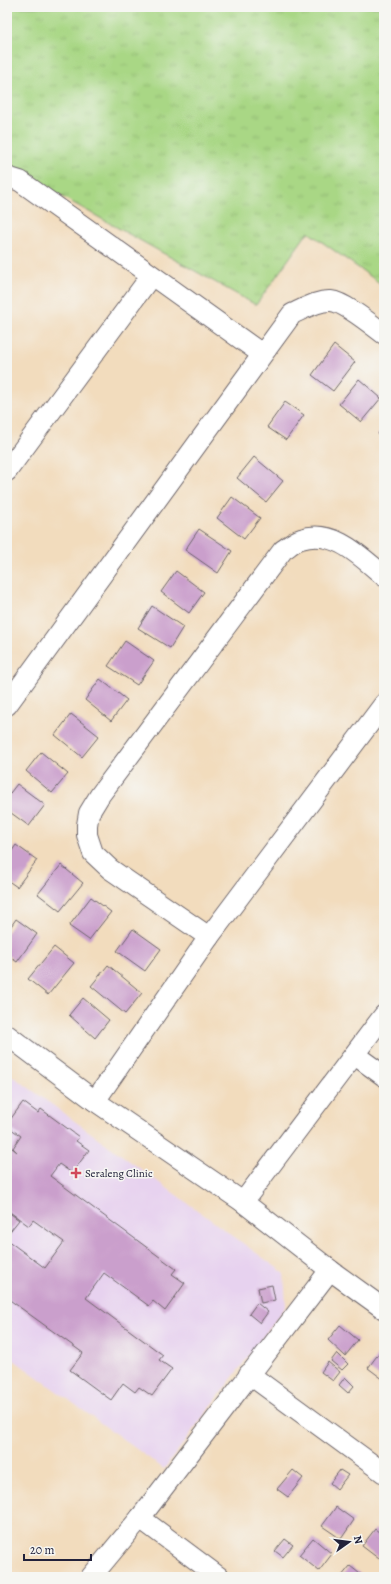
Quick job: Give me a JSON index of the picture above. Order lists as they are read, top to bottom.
{
  "places": {
    "health": ["Seraleng Clinic"]
  },
  "scale_bar": "20 m",
  "north": "right"
}
